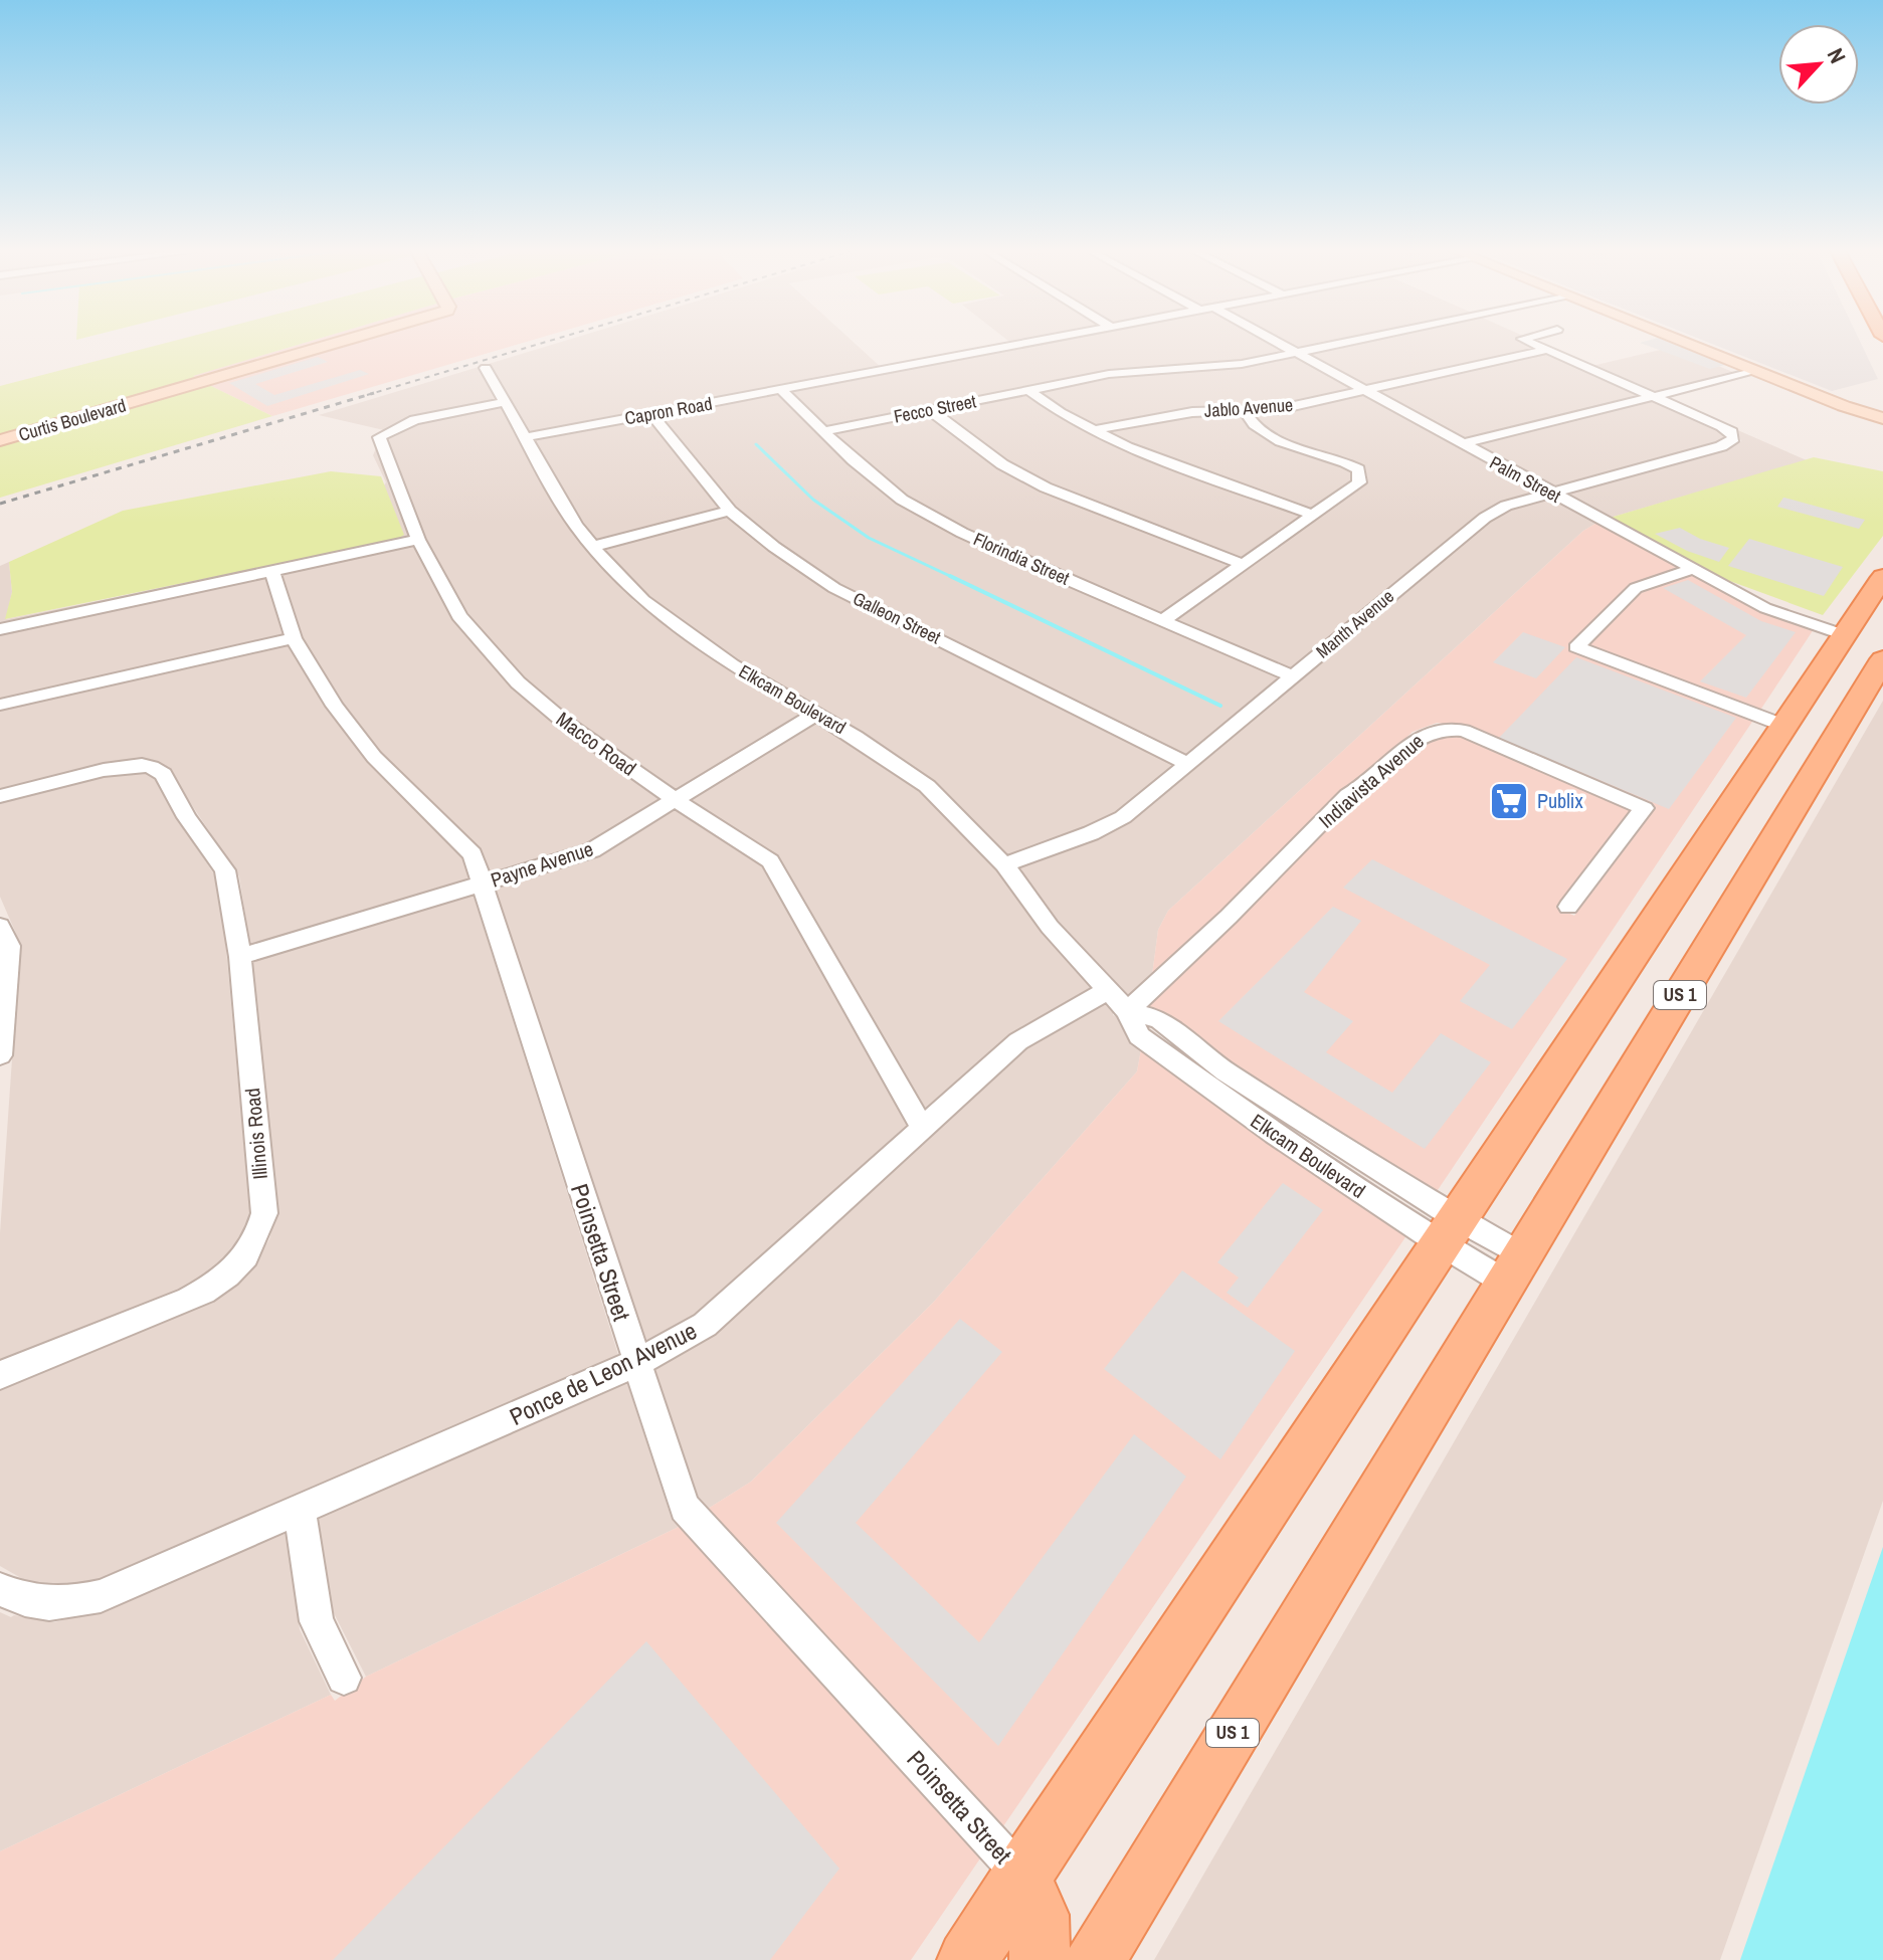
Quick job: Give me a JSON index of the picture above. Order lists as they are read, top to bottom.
{
  "streets": {
    "main road": ["US 1"],
    "street": [
      "Jablo Avenue",
      "Fecco Street",
      "Capron Road",
      "Curtis Boulevard",
      "Palm Street",
      "Florindia Street",
      "Galleon Street",
      "Manth Avenue",
      "Elkcam Boulevard",
      "Macco Road",
      "Indiavista Avenue",
      "Payne Avenue",
      "Illinois Road",
      "Poinsetta Street",
      "Ponce de Leon Avenue"
    ]
  },
  "crossings": [
    ["Jablo Avenue", "Palm Street"],
    ["Fecco Street", "Palm Street"],
    ["Fecco Street", "Florindia Street"],
    ["Capron Road", "Florindia Street"],
    ["Capron Road", "Galleon Street"],
    ["Capron Road", "Elkcam Boulevard"],
    ["Palm Street", "Manth Avenue"],
    ["Florindia Street", "Manth Avenue"],
    ["Galleon Street", "Manth Avenue"],
    ["Manth Avenue", "Elkcam Boulevard"],
    ["Elkcam Boulevard", "Macco Road"],
    ["Elkcam Boulevard", "Indiavista Avenue"],
    ["Elkcam Boulevard", "Payne Avenue"],
    ["Elkcam Boulevard", "US 1"],
    ["Elkcam Boulevard", "Ponce de Leon Avenue"],
    ["Macco Road", "Payne Avenue"],
    ["Macco Road", "Ponce de Leon Avenue"],
    ["Indiavista Avenue", "Ponce de Leon Avenue"],
    ["Payne Avenue", "Illinois Road"],
    ["Payne Avenue", "Poinsetta Street"],
    ["Poinsetta Street", "Ponce de Leon Avenue"]
  ],
  "places": {
    "supermarket": ["Publix"]
  },
  "north": "top right"
}
